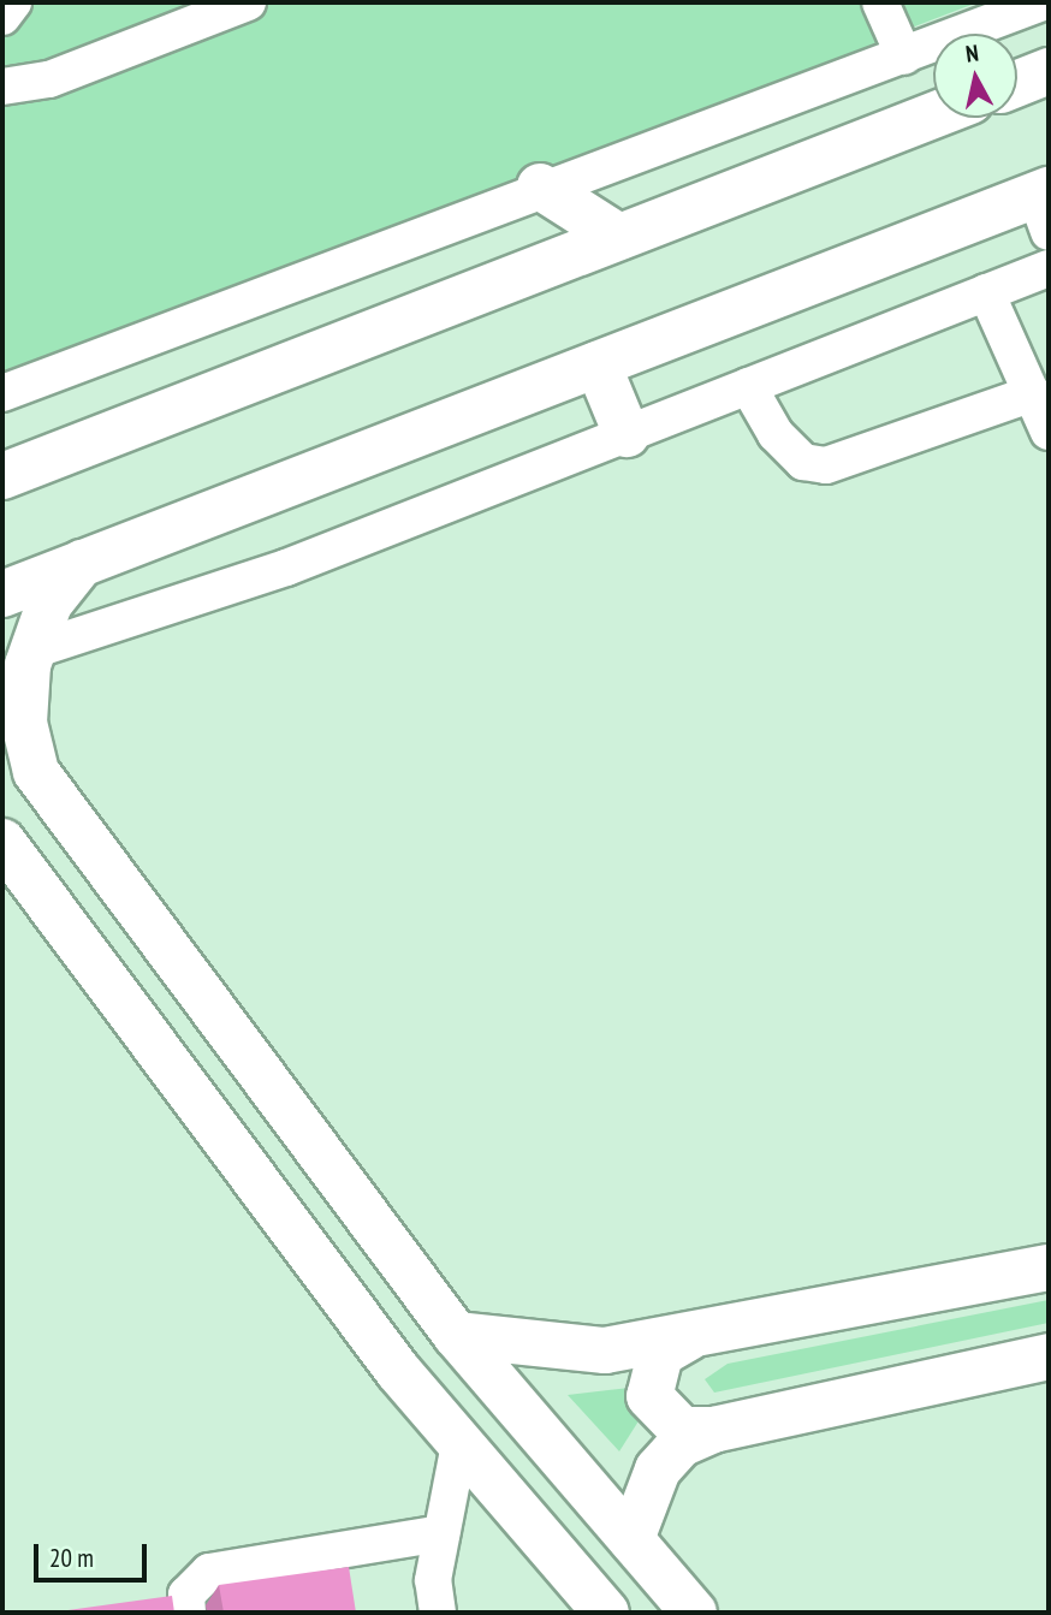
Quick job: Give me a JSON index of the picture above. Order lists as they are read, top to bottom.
{
  "scale_bar": "20 m",
  "north": "top"
}
